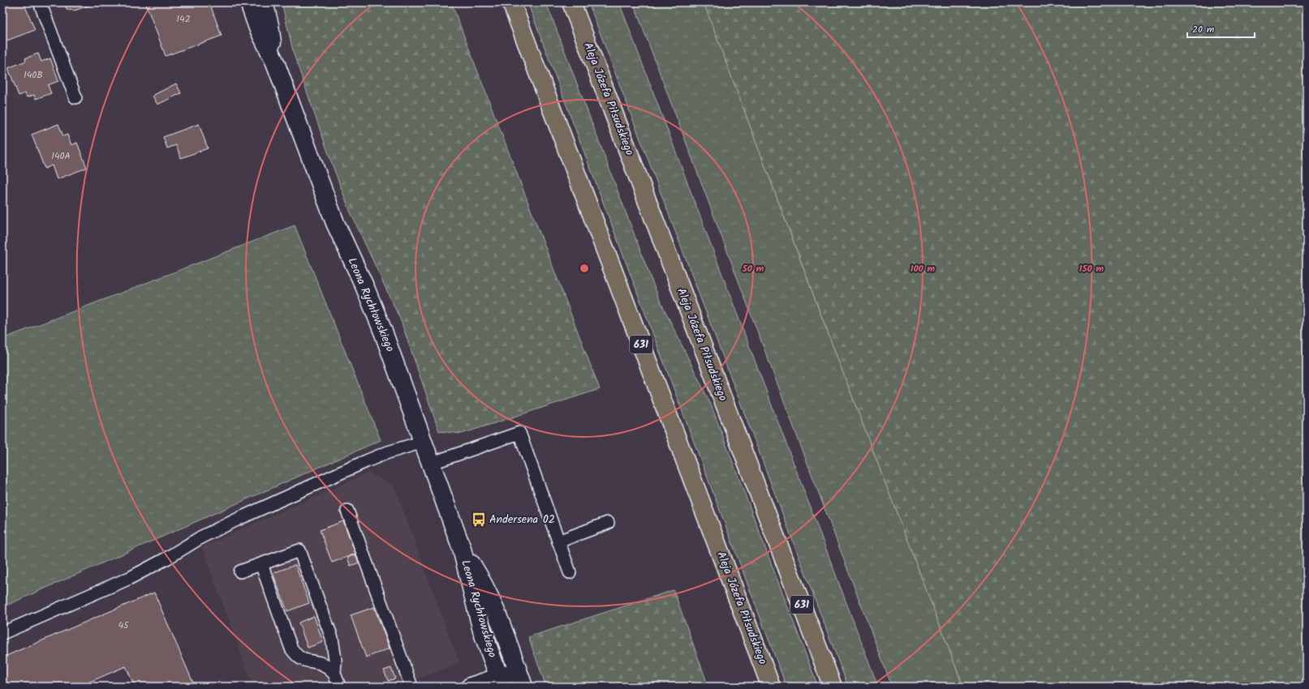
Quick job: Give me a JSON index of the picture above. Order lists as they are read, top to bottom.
{
  "streets": {
    "main road": ["Aleja Józefa Piłsudskiego", "631"],
    "street": ["Leona Rychłowskiego"]
  },
  "places": {
    "bus stop": ["Andersena 02"]
  },
  "house_numbers": [
    "142",
    "140B",
    "140A",
    "45"
  ],
  "scale_bar": "20 m",
  "rings": ["50 m", "100 m", "150 m"]
}
